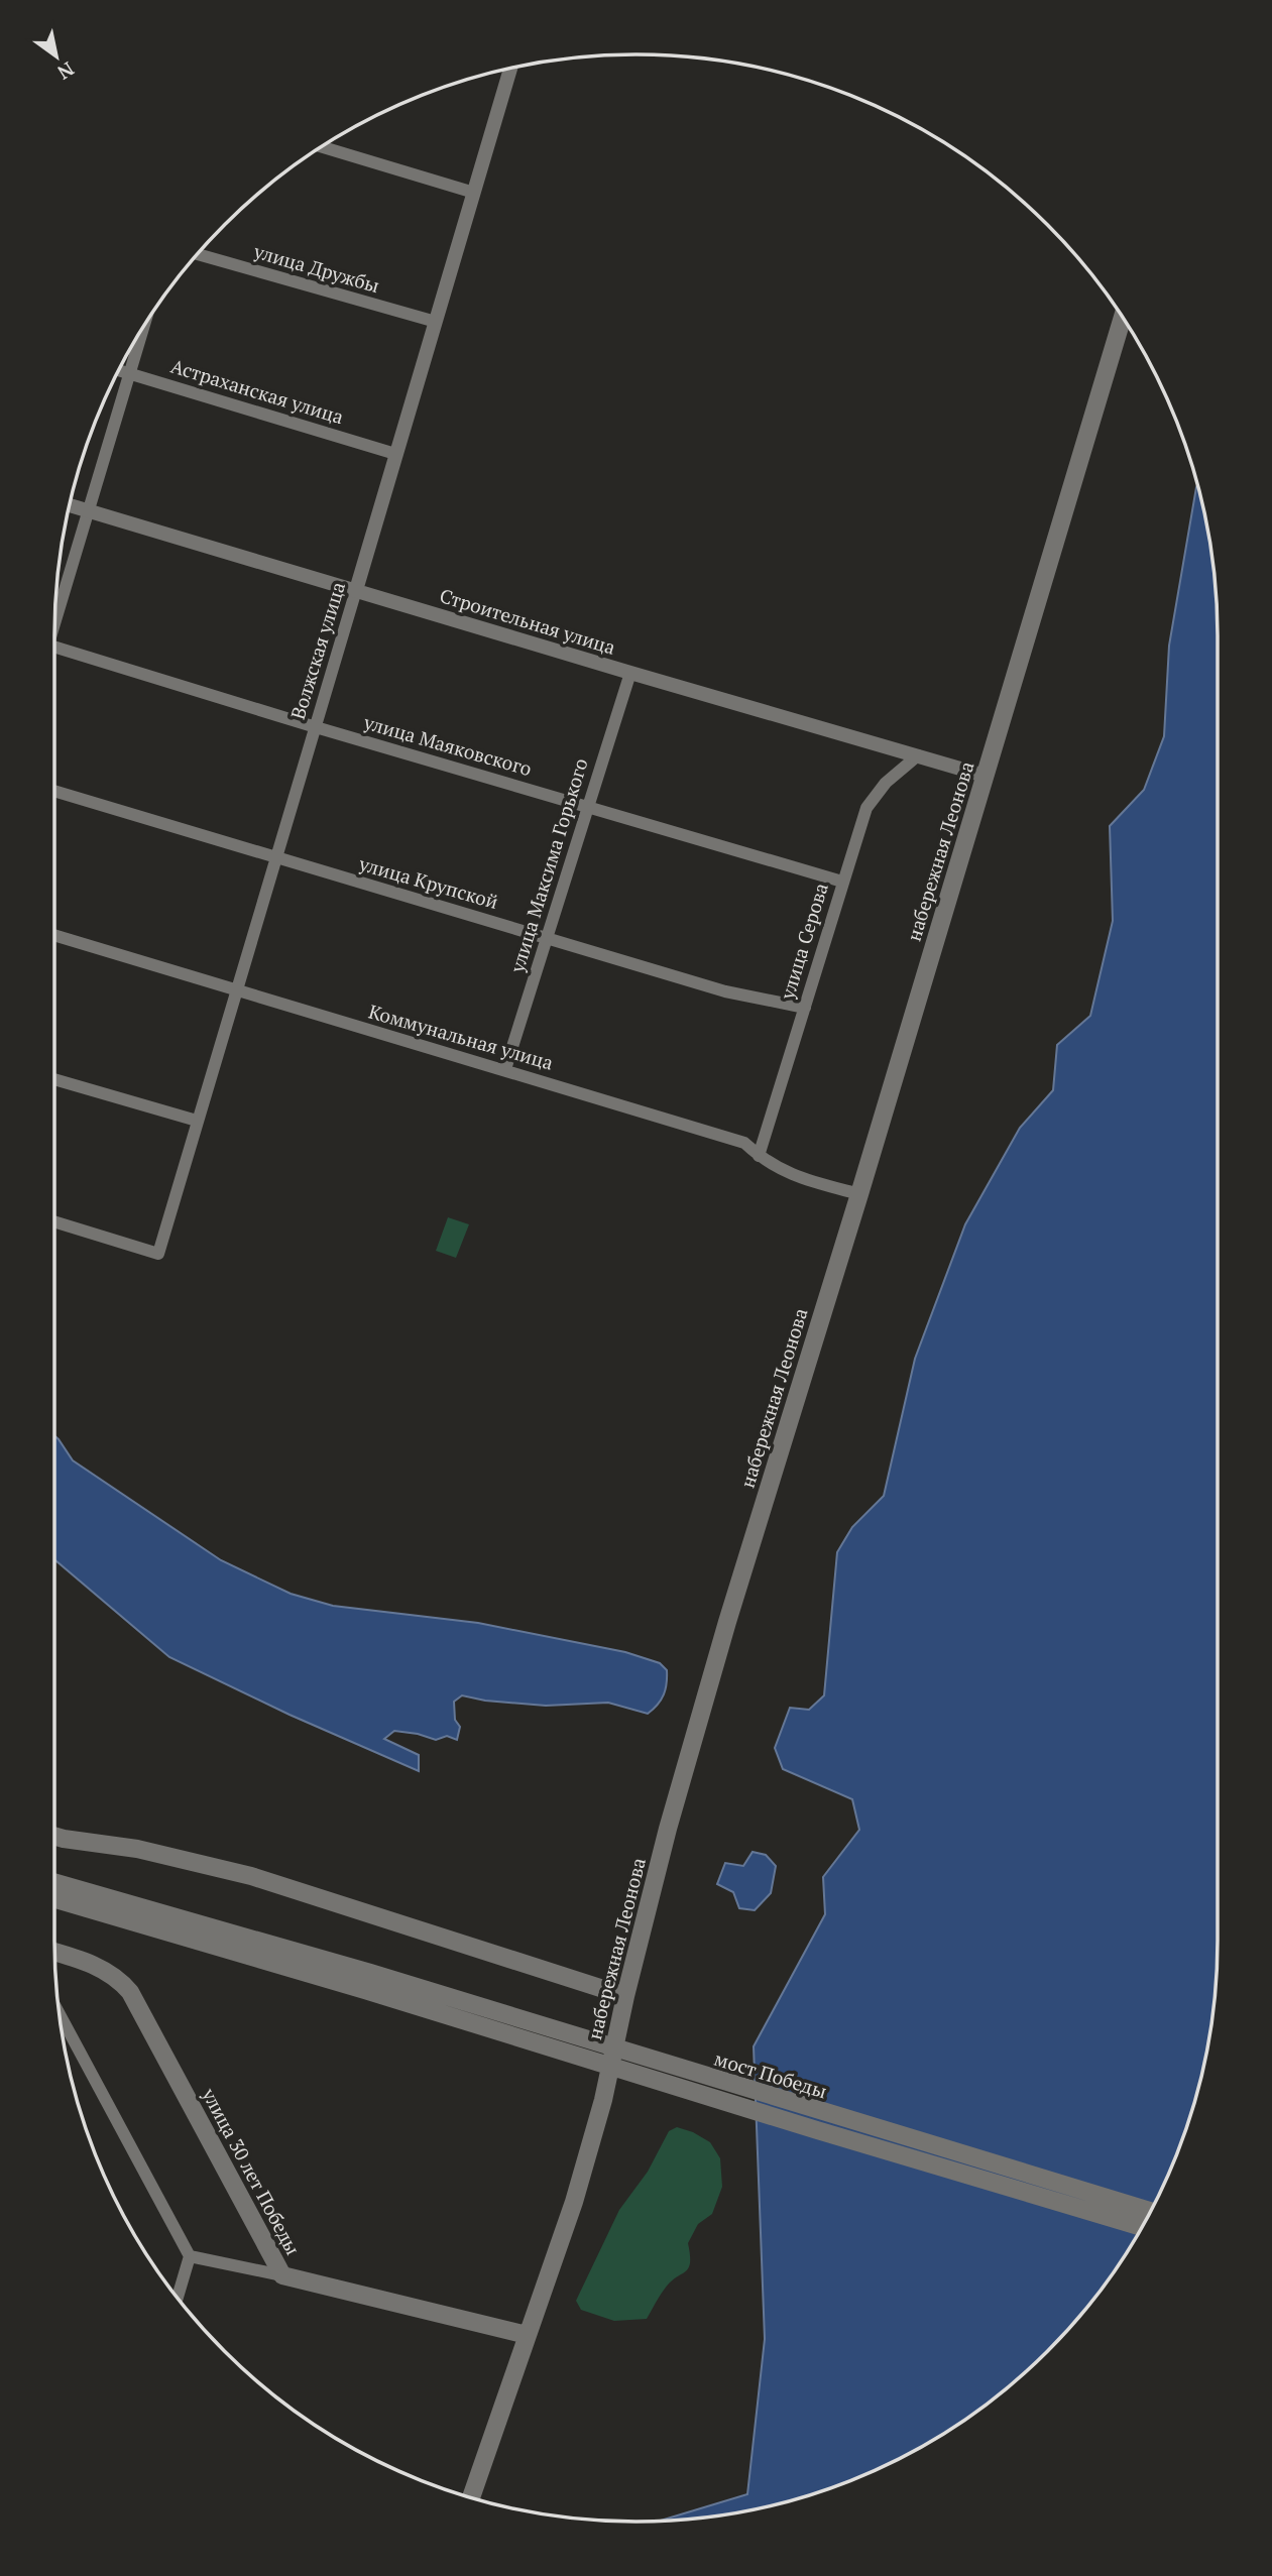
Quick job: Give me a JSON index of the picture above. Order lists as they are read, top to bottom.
{
  "streets": {
    "main road": ["набережная Леонова", "мост Победы", "улица 30 лет Победы"],
    "street": [
      "улица Дружбы",
      "Астраханская улица",
      "Строительная улица",
      "Волжская улица",
      "улица Маяковского",
      "улица Максима Горького",
      "улица Крупской",
      "улица Серова",
      "Коммунальная улица"
    ]
  },
  "crossings": [
    ["улица Дружбы", "Волжская улица"],
    ["Астраханская улица", "Волжская улица"],
    ["Строительная улица", "Волжская улица"],
    ["Строительная улица", "набережная Леонова"],
    ["Строительная улица", "улица Максима Горького"],
    ["Строительная улица", "улица Серова"],
    ["Волжская улица", "улица Маяковского"],
    ["Волжская улица", "улица Крупской"],
    ["Волжская улица", "Коммунальная улица"],
    ["улица Маяковского", "улица Максима Горького"],
    ["улица Маяковского", "улица Серова"],
    ["набережная Леонова", "Коммунальная улица"],
    ["набережная Леонова", "улица 30 лет Победы"],
    ["улица Максима Горького", "улица Крупской"],
    ["улица Максима Горького", "Коммунальная улица"],
    ["улица Крупской", "улица Серова"],
    ["улица Серова", "Коммунальная улица"]
  ],
  "north": "bottom right"
}
